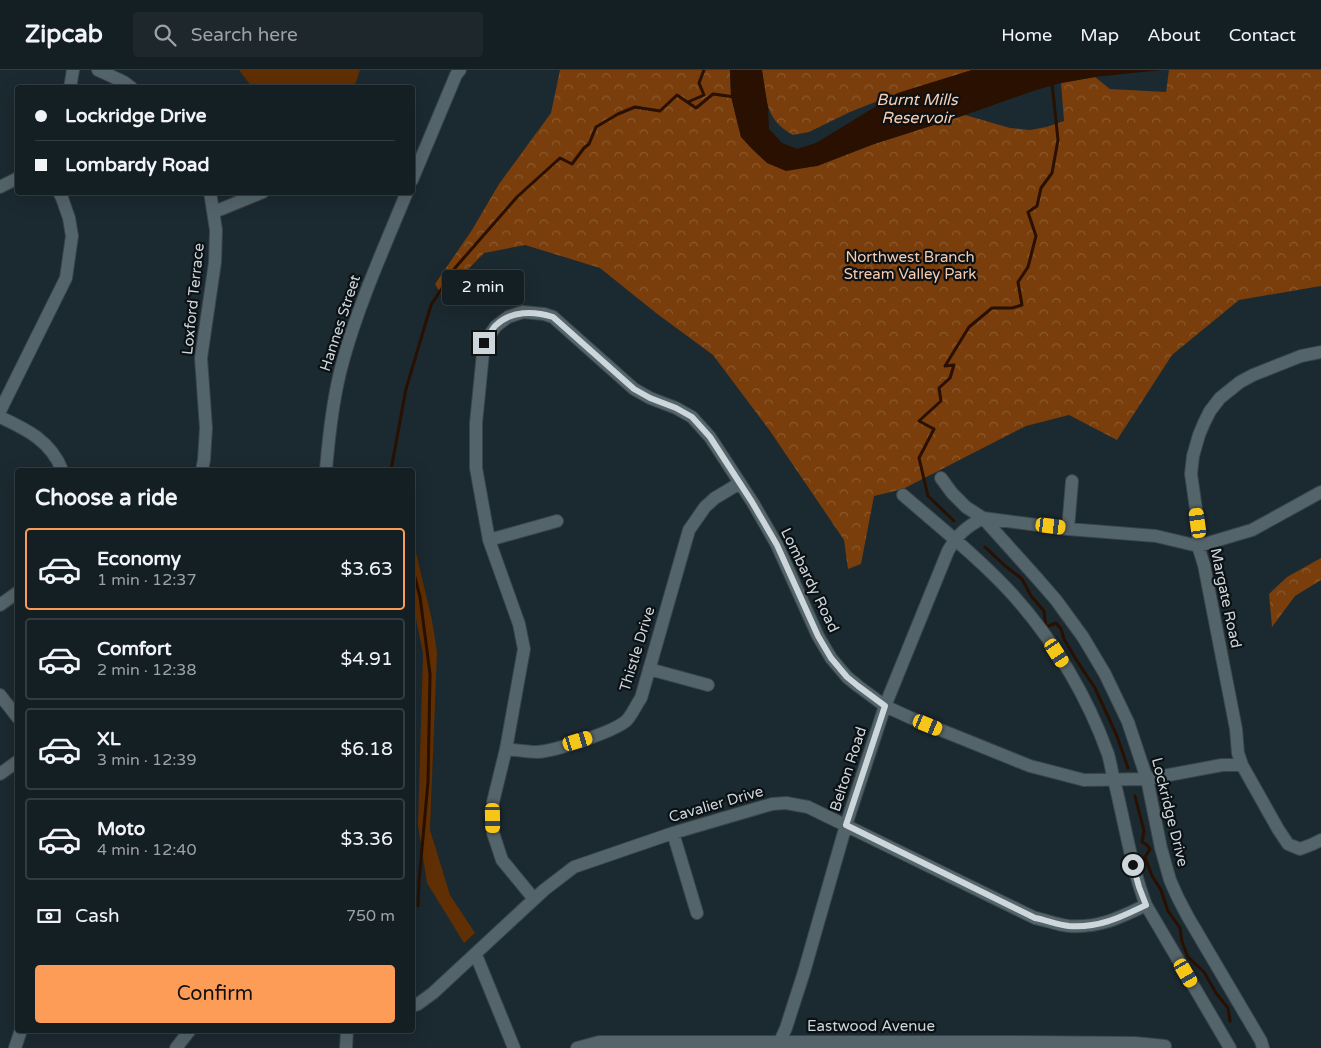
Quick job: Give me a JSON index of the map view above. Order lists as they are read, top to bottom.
{
  "streets": {
    "street": [
      "Loxford Terrace",
      "Hannes Street",
      "Lombardy Road",
      "Margate Road",
      "Thistle Drive",
      "Belton Road",
      "Cavalier Drive",
      "Lockridge Drive",
      "Eastwood Avenue"
    ]
  },
  "crossings": [
    ["Lombardy Road", "Margate Road"],
    ["Lombardy Road", "Thistle Drive"],
    ["Lombardy Road", "Belton Road"],
    ["Lombardy Road", "Cavalier Drive"],
    ["Lombardy Road", "Lockridge Drive"],
    ["Belton Road", "Cavalier Drive"],
    ["Belton Road", "Lockridge Drive"],
    ["Belton Road", "Eastwood Avenue"]
  ],
  "water": ["Burnt Mills Reservoir"],
  "parks": ["Northwest Branch Stream Valley Park"],
  "page": {
    "header": "Zipcab",
    "search": "Search here",
    "nav": [
      "Home",
      "Map",
      "About",
      "Contact"
    ],
    "banner": ["Lockridge Drive", "Lombardy Road"],
    "bubble": "2 min",
    "heading": "Choose a ride",
    "list": [
      {
        "name": "Economy",
        "note": "1 min · 12:37",
        "value": "$3.63"
      },
      {
        "name": "Comfort",
        "note": "2 min · 12:38",
        "value": "$4.91"
      },
      {
        "name": "XL",
        "note": "3 min · 12:39",
        "value": "$6.18"
      },
      {
        "name": "Moto",
        "note": "4 min · 12:40",
        "value": "$3.36"
      }
    ],
    "pay": ["Cash", "750 m"],
    "buttons": "Confirm"
  }
}
